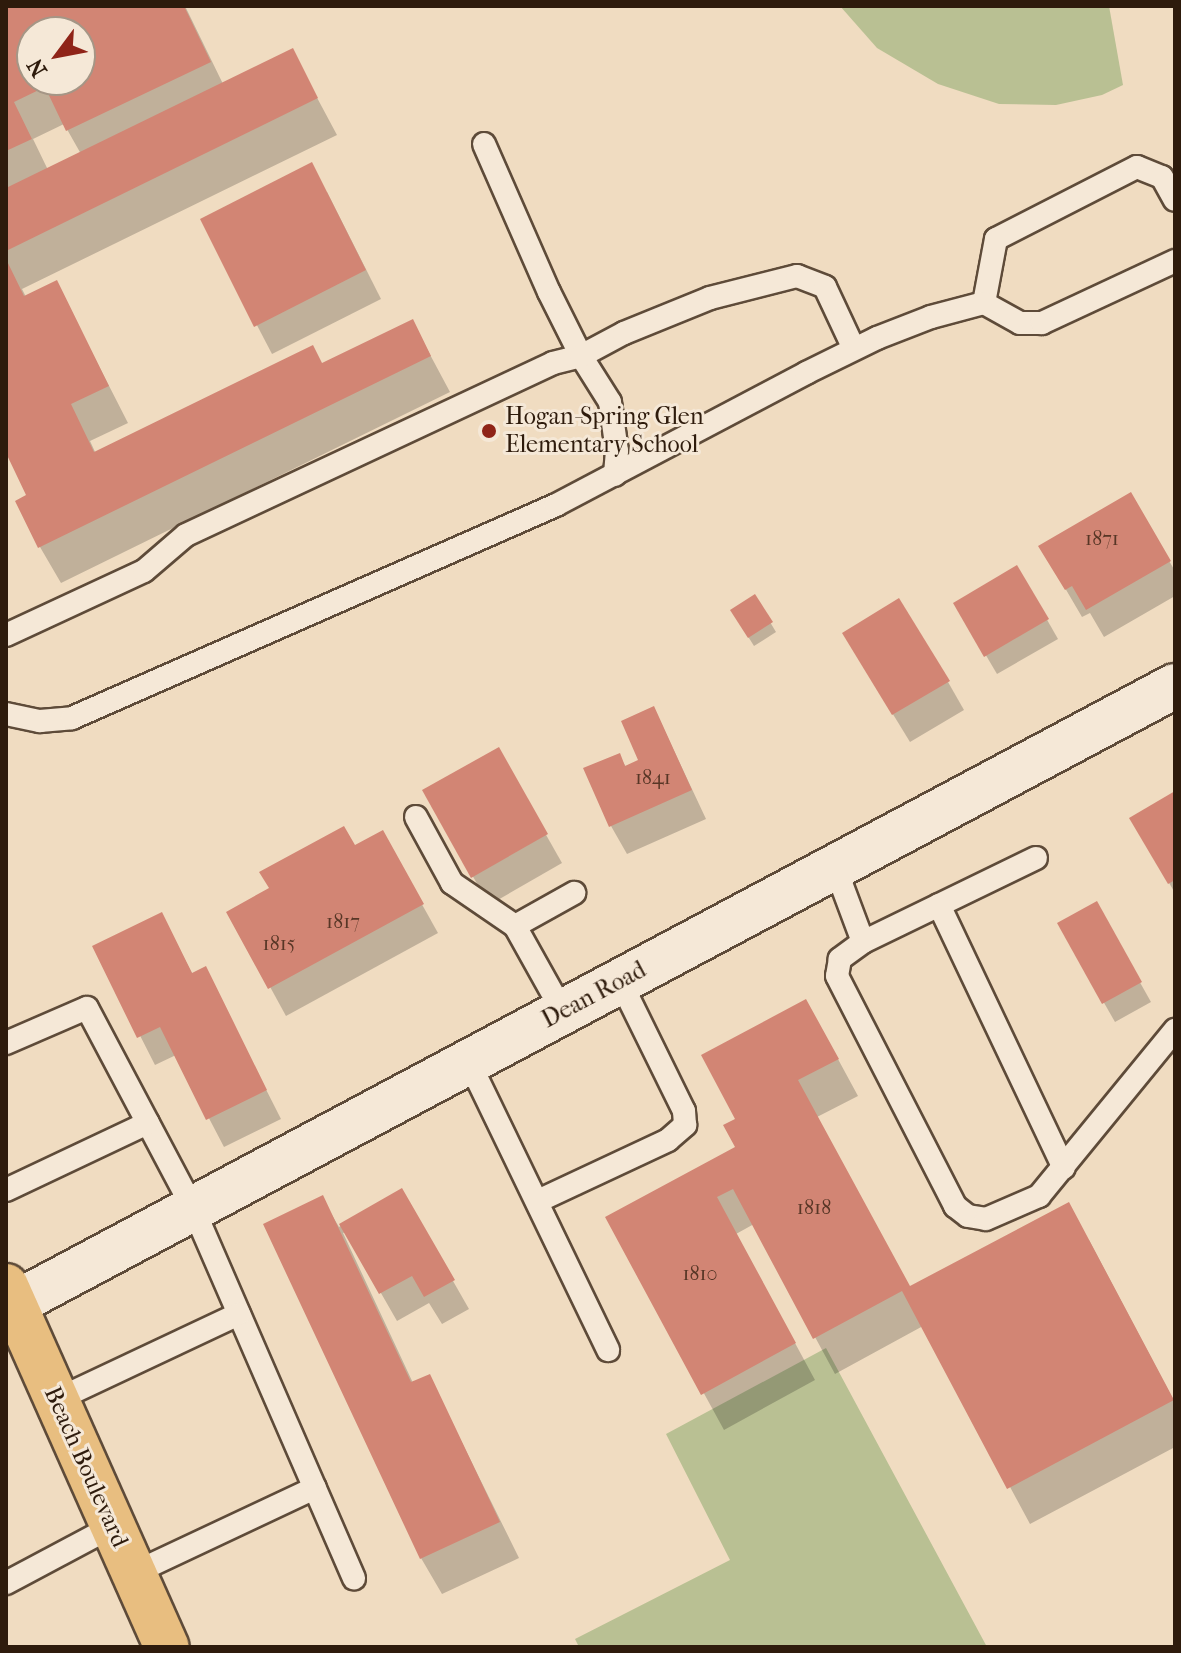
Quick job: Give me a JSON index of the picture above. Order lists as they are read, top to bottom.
{
  "streets": {
    "highway": ["Beach Boulevard"],
    "main road": ["Dean Road"]
  },
  "crossings": [
    ["Dean Road", "Beach Boulevard"]
  ],
  "places": ["Hogan-Spring Glen Elementary School"],
  "house_numbers": [
    "1871",
    "1841",
    "1817",
    "1815",
    "1818",
    "1810"
  ],
  "north": "bottom left"
}
